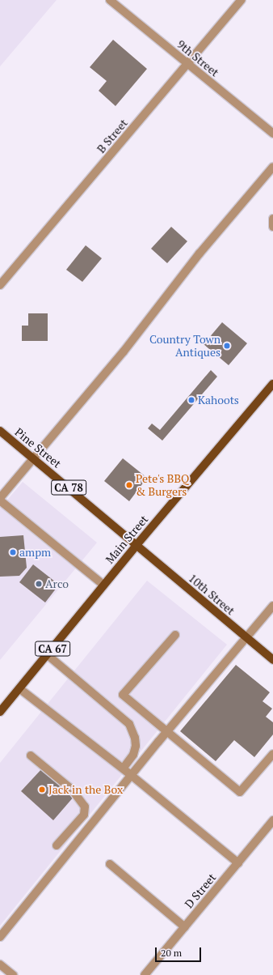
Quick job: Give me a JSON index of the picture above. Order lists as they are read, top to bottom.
{
  "streets": {
    "main road": [
      "Pine Street",
      "CA 78",
      "Main Street",
      "10th Street",
      "CA 67"
    ],
    "street": ["9th Street", "B Street", "D Street"]
  },
  "crossings": [
    ["9th Street", "B Street"],
    ["Pine Street", "Main Street"],
    ["Pine Street", "10th Street"],
    ["Main Street", "10th Street"]
  ],
  "places": [
    "Country Town Antiques",
    "Kahoots",
    "Pete's BBQ & Burgers",
    "ampm",
    "Arco",
    "Jack in the Box"
  ],
  "scale_bar": "20 m"
}
